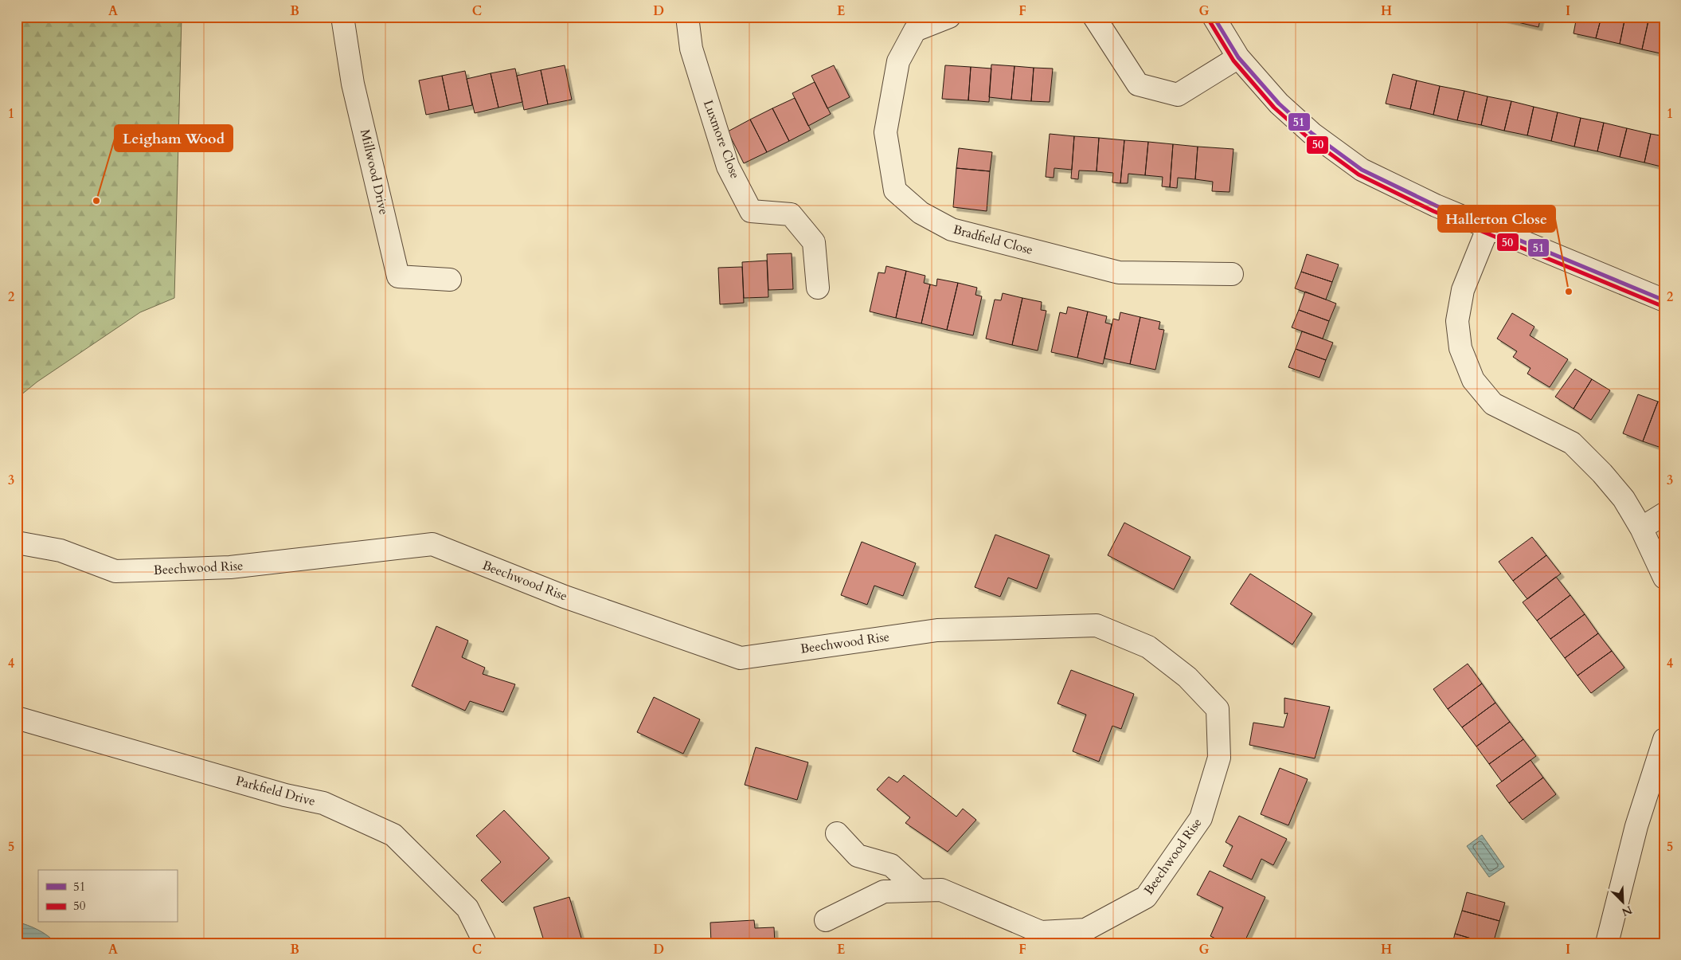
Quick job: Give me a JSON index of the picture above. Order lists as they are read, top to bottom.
{
  "streets": {
    "street": [
      "Luxmore Close",
      "Millwood Drive",
      "Bradfield Close",
      "Beechwood Rise",
      "Parkfield Drive"
    ]
  },
  "places": ["Leigham Wood", "Hallerton Close"],
  "lines": ["transit line 51", "transit line 50"],
  "legend": ["51", "50"],
  "north": "bottom right",
  "grid": {
    "columns": [
      "A",
      "B",
      "C",
      "D",
      "E",
      "F",
      "G",
      "H",
      "I"
    ],
    "rows": [
      "1",
      "2",
      "3",
      "4",
      "5"
    ]
  }
}
